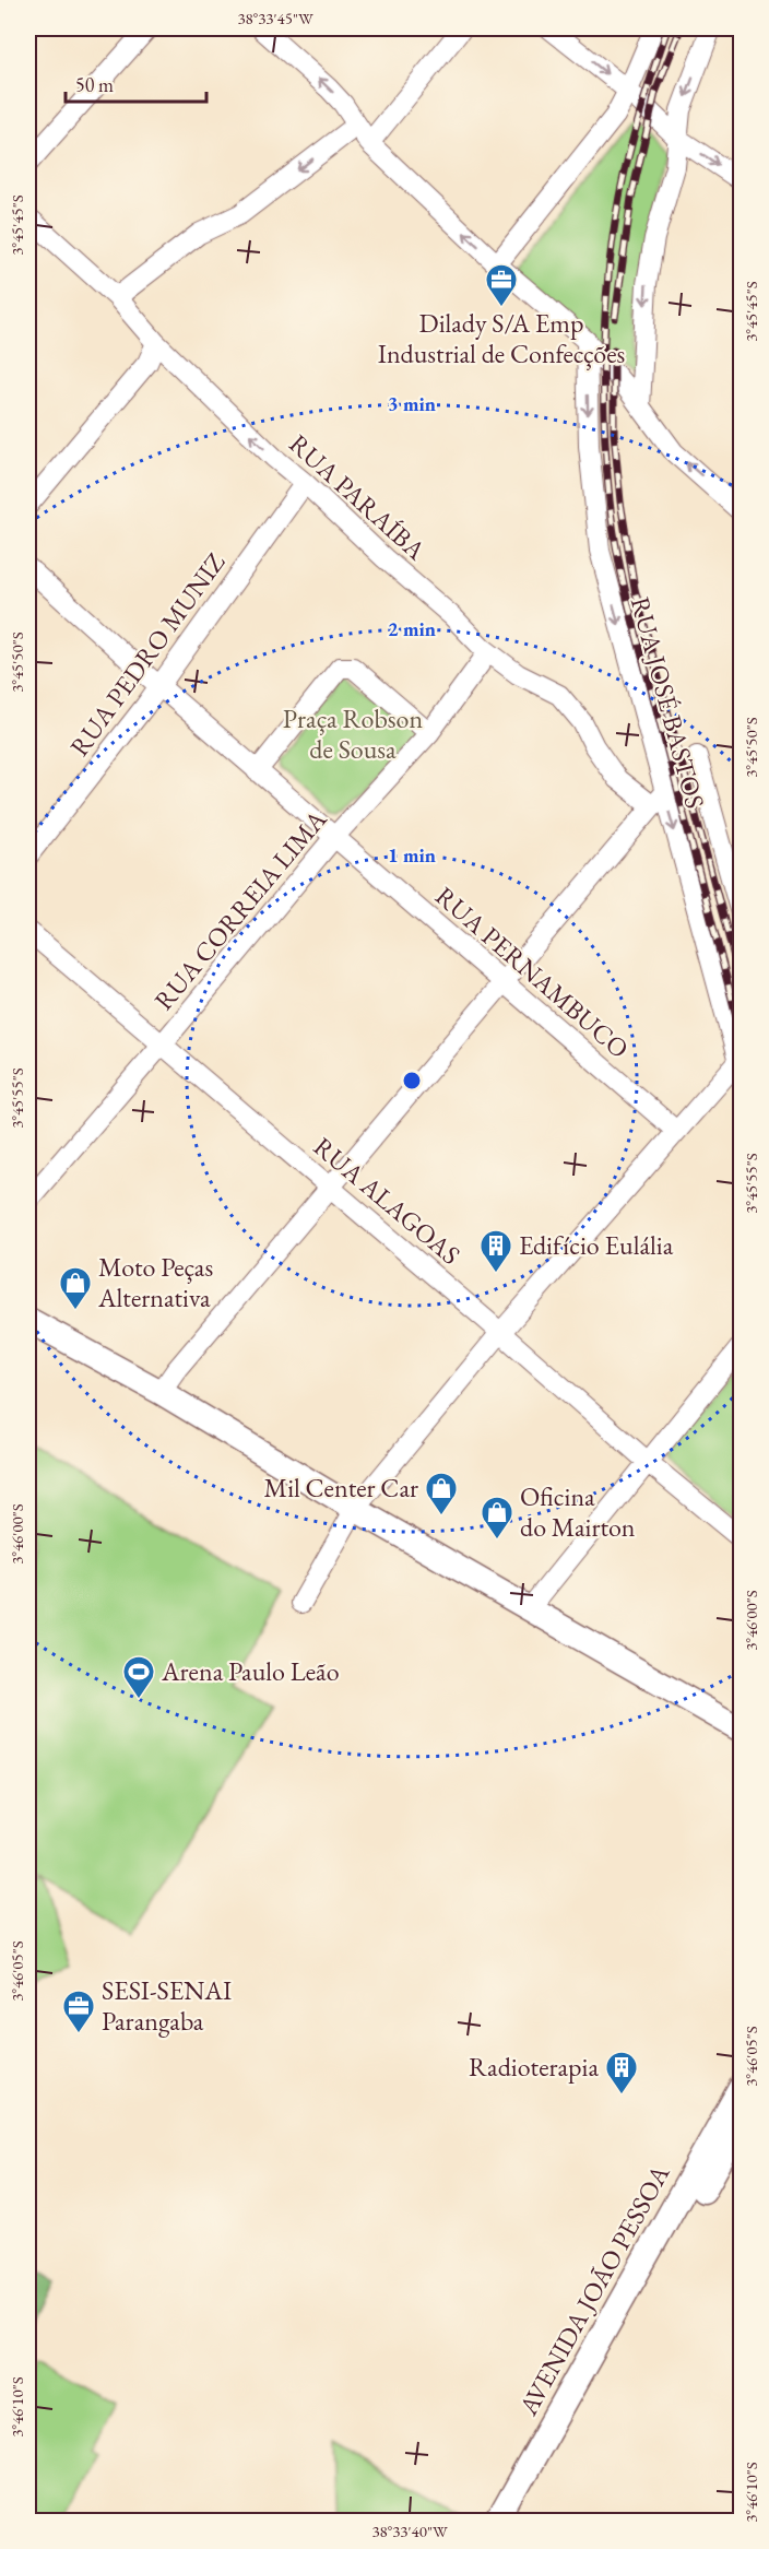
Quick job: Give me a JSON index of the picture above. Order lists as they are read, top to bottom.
{
  "streets": {
    "main road": ["AVENIDA JOÃO PESSOA"],
    "street": [
      "RUA PARAÍBA",
      "RUA PEDRO MUNIZ",
      "RUA JOSÉ BASTOS",
      "RUA CORREIA LIMA",
      "RUA PERNAMBUCO",
      "RUA ALAGOAS"
    ]
  },
  "crossings": [
    ["RUA PARAÍBA", "RUA PEDRO MUNIZ"],
    ["RUA PARAÍBA", "RUA JOSÉ BASTOS"],
    ["RUA PARAÍBA", "RUA CORREIA LIMA"],
    ["RUA PEDRO MUNIZ", "RUA PERNAMBUCO"],
    ["RUA CORREIA LIMA", "RUA PERNAMBUCO"],
    ["RUA CORREIA LIMA", "RUA ALAGOAS"]
  ],
  "parks": ["Praça Robson de Sousa"],
  "places": {
    "office": ["Dilady S/A Emp Industrial de Confecções", "SESI-SENAI Parangaba"],
    "building": ["Edifício Eulália", "Radioterapia"],
    "shop": ["Moto Peças Alternativa", "Mil Center Car", "Oficina do Mairton"],
    "sports": ["Arena Paulo Leão"]
  },
  "scale_bar": "50 m",
  "coordinates": [
    "38°33'45\"W",
    "3°45'45\"S",
    "3°45'50\"S",
    "3°45'55\"S",
    "3°46'00\"S",
    "3°46'05\"S",
    "3°46'10\"S",
    "38°33'40\"W"
  ],
  "rings": ["3 min", "2 min", "1 min"]
}
